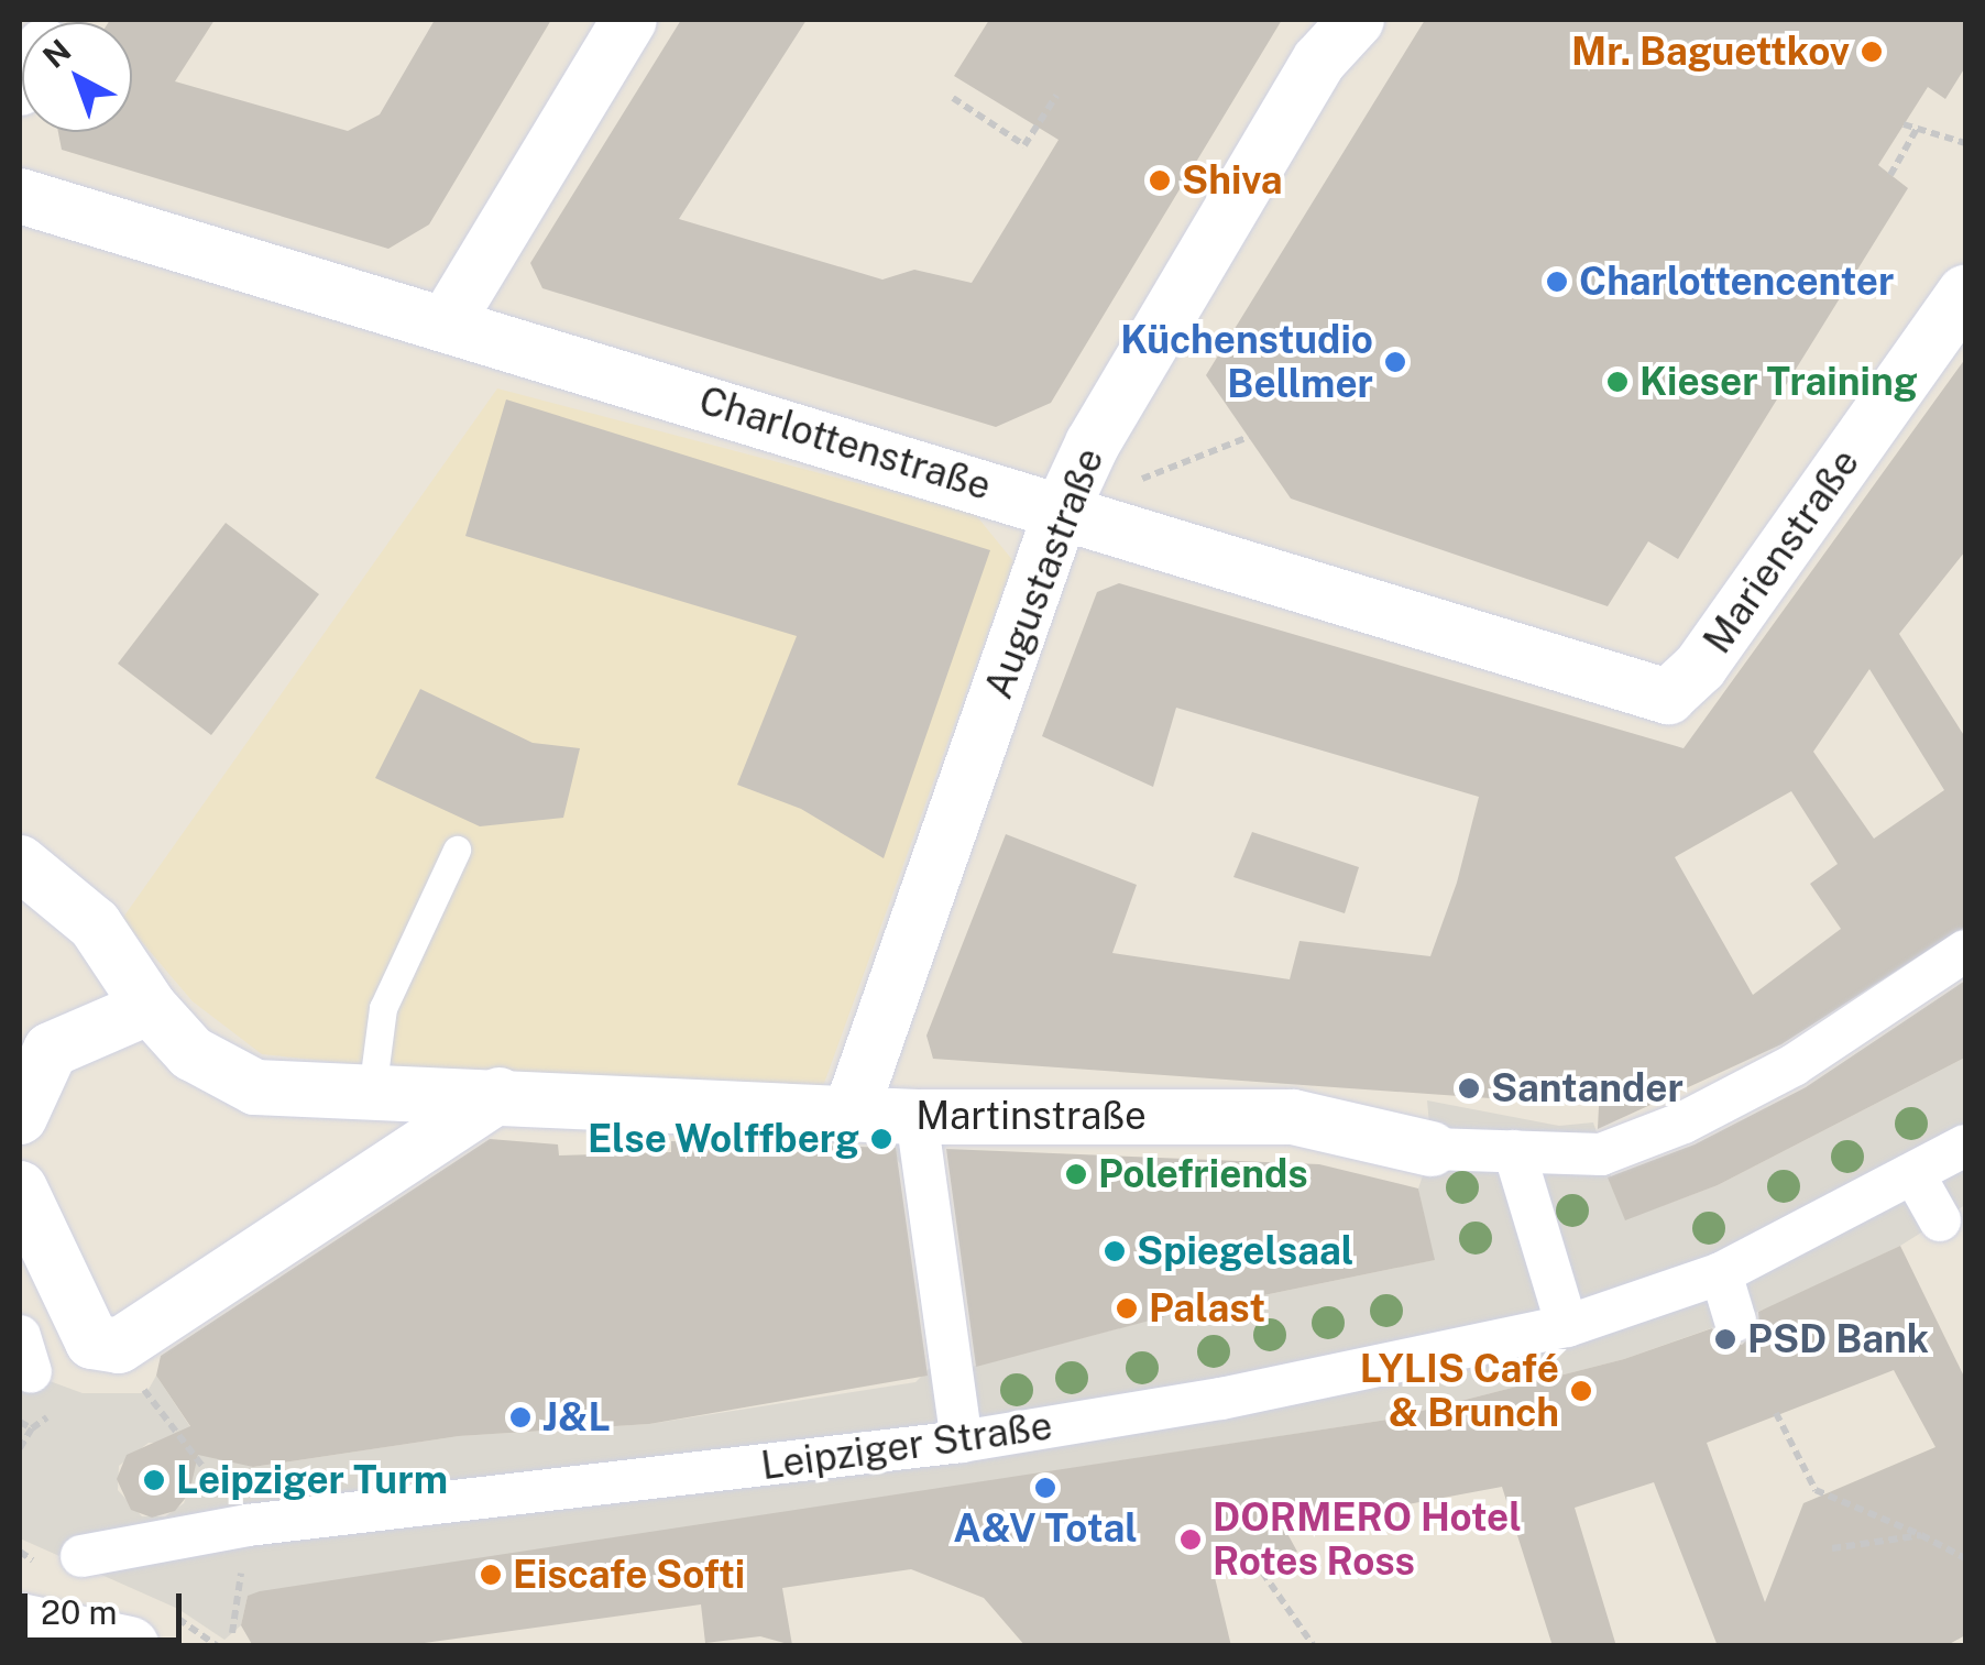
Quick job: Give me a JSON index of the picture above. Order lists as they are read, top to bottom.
{
  "streets": {
    "street": [
      "Charlottenstraße",
      "Marienstraße",
      "Augustastraße",
      "Martinstraße",
      "Leipziger Straße"
    ]
  },
  "crossings": [
    ["Charlottenstraße", "Marienstraße"],
    ["Charlottenstraße", "Augustastraße"],
    ["Augustastraße", "Martinstraße"]
  ],
  "places": [
    "Mr. Baguettkov",
    "Shiva",
    "Charlottencenter",
    "Küchenstudio Bellmer",
    "Kieser Training",
    "Santander",
    "Else Wolffberg",
    "Polefriends",
    "Spiegelsaal",
    "Palast",
    "PSD Bank",
    "LYLIS Café & Brunch",
    "J&L",
    "Leipziger Turm",
    "A&V Total",
    "DORMERO Hotel Rotes Ross",
    "Eiscafe Softi"
  ],
  "scale_bar": "20 m",
  "north": "top left"
}
